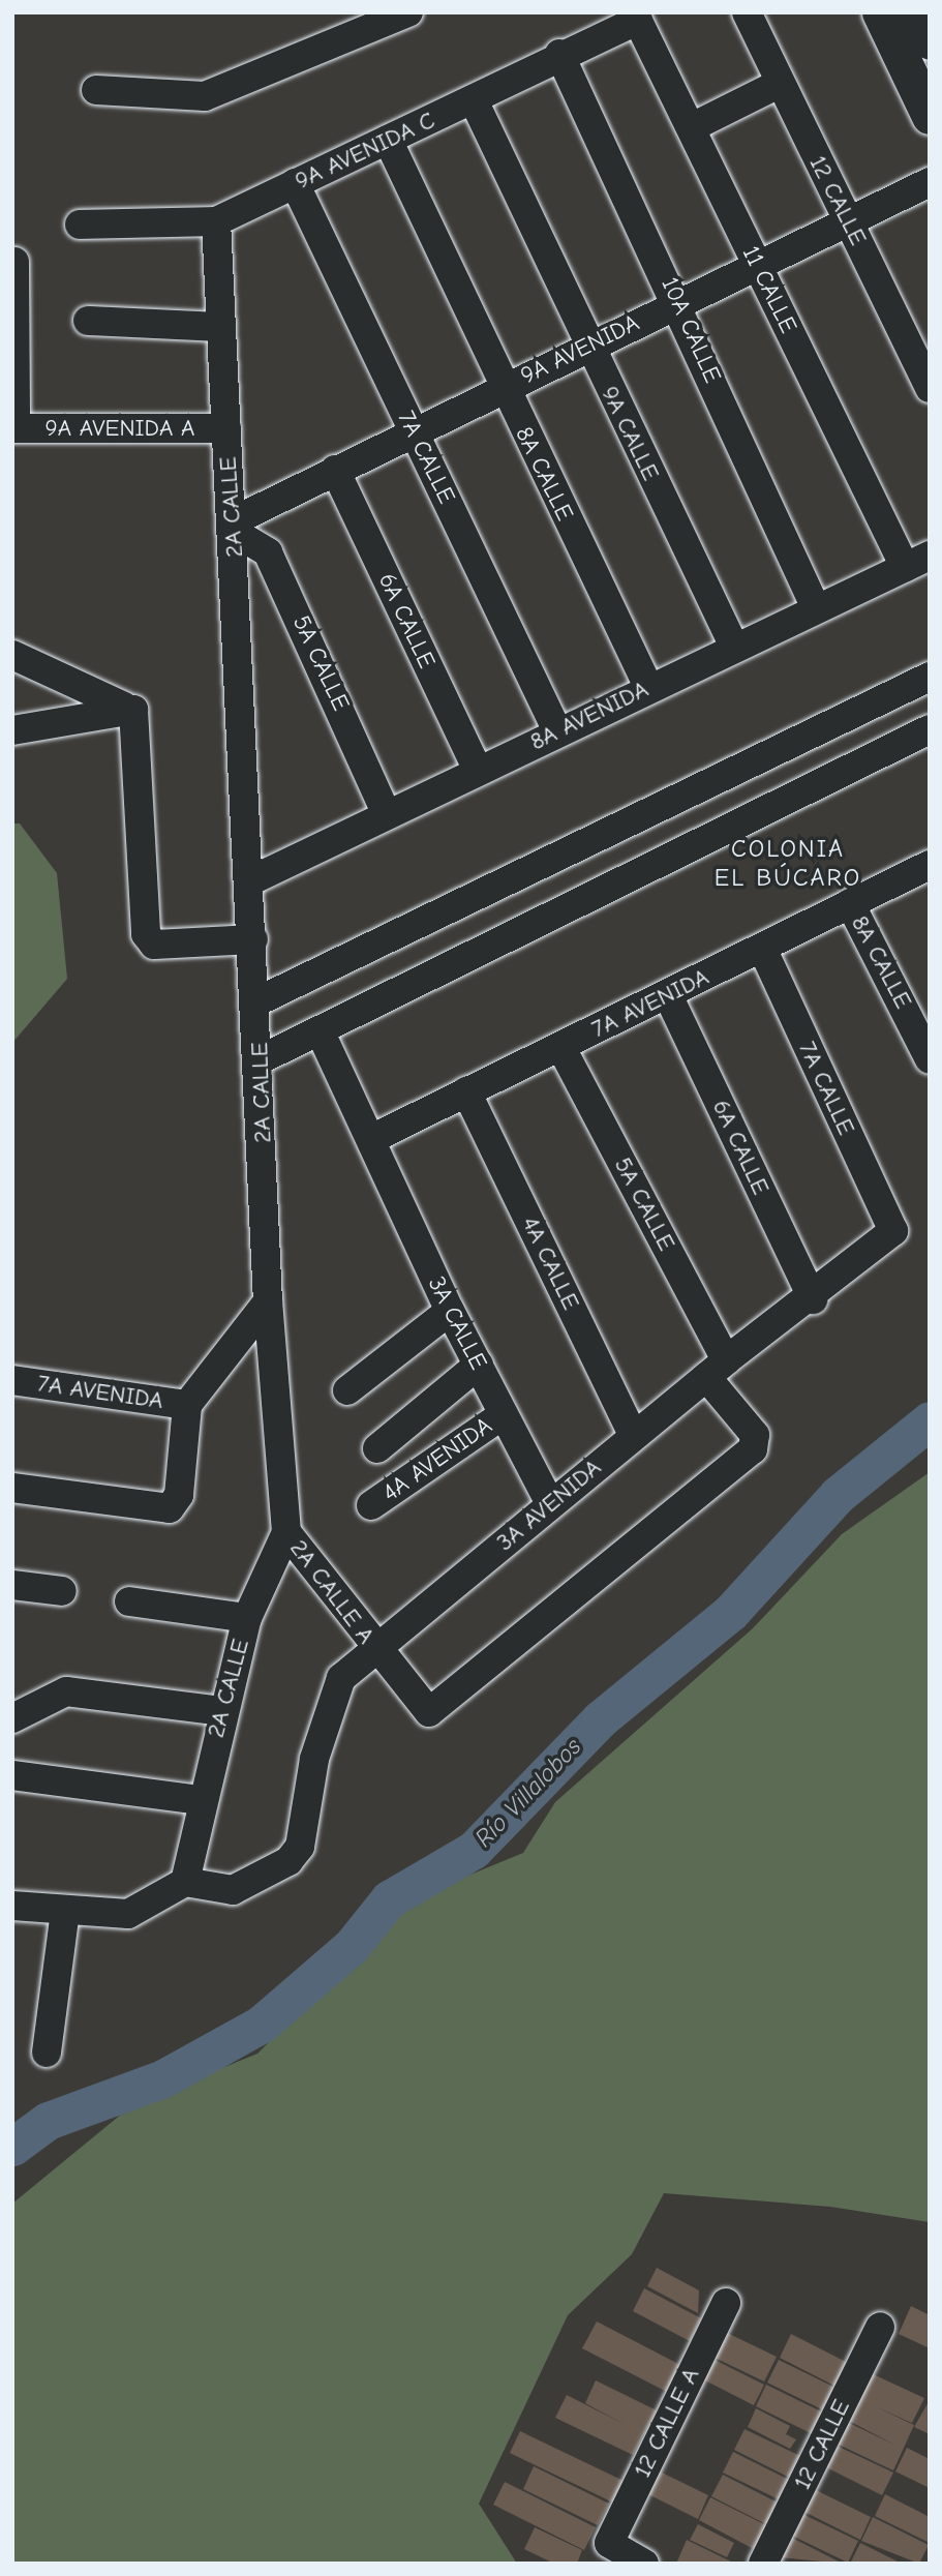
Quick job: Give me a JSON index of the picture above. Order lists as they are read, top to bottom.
{
  "streets": {
    "street": [
      "9A AVENIDA C",
      "12 CALLE",
      "11 CALLE",
      "10A CALLE",
      "9A AVENIDA",
      "9A AVENIDA A",
      "9A CALLE",
      "7A CALLE",
      "8A CALLE",
      "2A CALLE",
      "6A CALLE",
      "5A CALLE",
      "8A AVENIDA",
      "7A AVENIDA",
      "4A CALLE",
      "3A CALLE",
      "4A AVENIDA",
      "3A AVENIDA",
      "2A CALLE A",
      "12 CALLE A"
    ]
  },
  "crossings": [
    ["9A AVENIDA C", "11 CALLE"],
    ["9A AVENIDA C", "10A CALLE"],
    ["9A AVENIDA C", "9A CALLE"],
    ["9A AVENIDA C", "7A CALLE"],
    ["9A AVENIDA C", "8A CALLE"],
    ["9A AVENIDA C", "2A CALLE"],
    ["12 CALLE", "9A AVENIDA"],
    ["11 CALLE", "9A AVENIDA"],
    ["11 CALLE", "8A AVENIDA"],
    ["10A CALLE", "9A AVENIDA"],
    ["10A CALLE", "8A AVENIDA"],
    ["9A AVENIDA", "9A CALLE"],
    ["9A AVENIDA", "7A CALLE"],
    ["9A AVENIDA", "8A CALLE"],
    ["9A AVENIDA", "2A CALLE"],
    ["9A AVENIDA", "6A CALLE"],
    ["9A AVENIDA", "5A CALLE"],
    ["9A AVENIDA A", "2A CALLE"],
    ["9A CALLE", "8A AVENIDA"],
    ["7A CALLE", "8A AVENIDA"],
    ["7A CALLE", "7A AVENIDA"],
    ["7A CALLE", "3A AVENIDA"],
    ["8A CALLE", "8A AVENIDA"],
    ["8A CALLE", "7A AVENIDA"],
    ["2A CALLE", "5A CALLE"],
    ["2A CALLE", "8A AVENIDA"],
    ["2A CALLE", "3A AVENIDA"],
    ["2A CALLE", "2A CALLE A"],
    ["6A CALLE", "8A AVENIDA"],
    ["6A CALLE", "7A AVENIDA"],
    ["6A CALLE", "3A AVENIDA"],
    ["5A CALLE", "8A AVENIDA"],
    ["5A CALLE", "7A AVENIDA"],
    ["5A CALLE", "3A AVENIDA"],
    ["5A CALLE", "2A CALLE A"],
    ["7A AVENIDA", "4A CALLE"],
    ["7A AVENIDA", "3A CALLE"],
    ["4A CALLE", "3A AVENIDA"],
    ["3A CALLE", "4A AVENIDA"],
    ["3A CALLE", "3A AVENIDA"],
    ["3A AVENIDA", "2A CALLE A"]
  ],
  "districts": ["COLONIA EL BÚCARO"],
  "water": ["Río Villalobos"]
}
